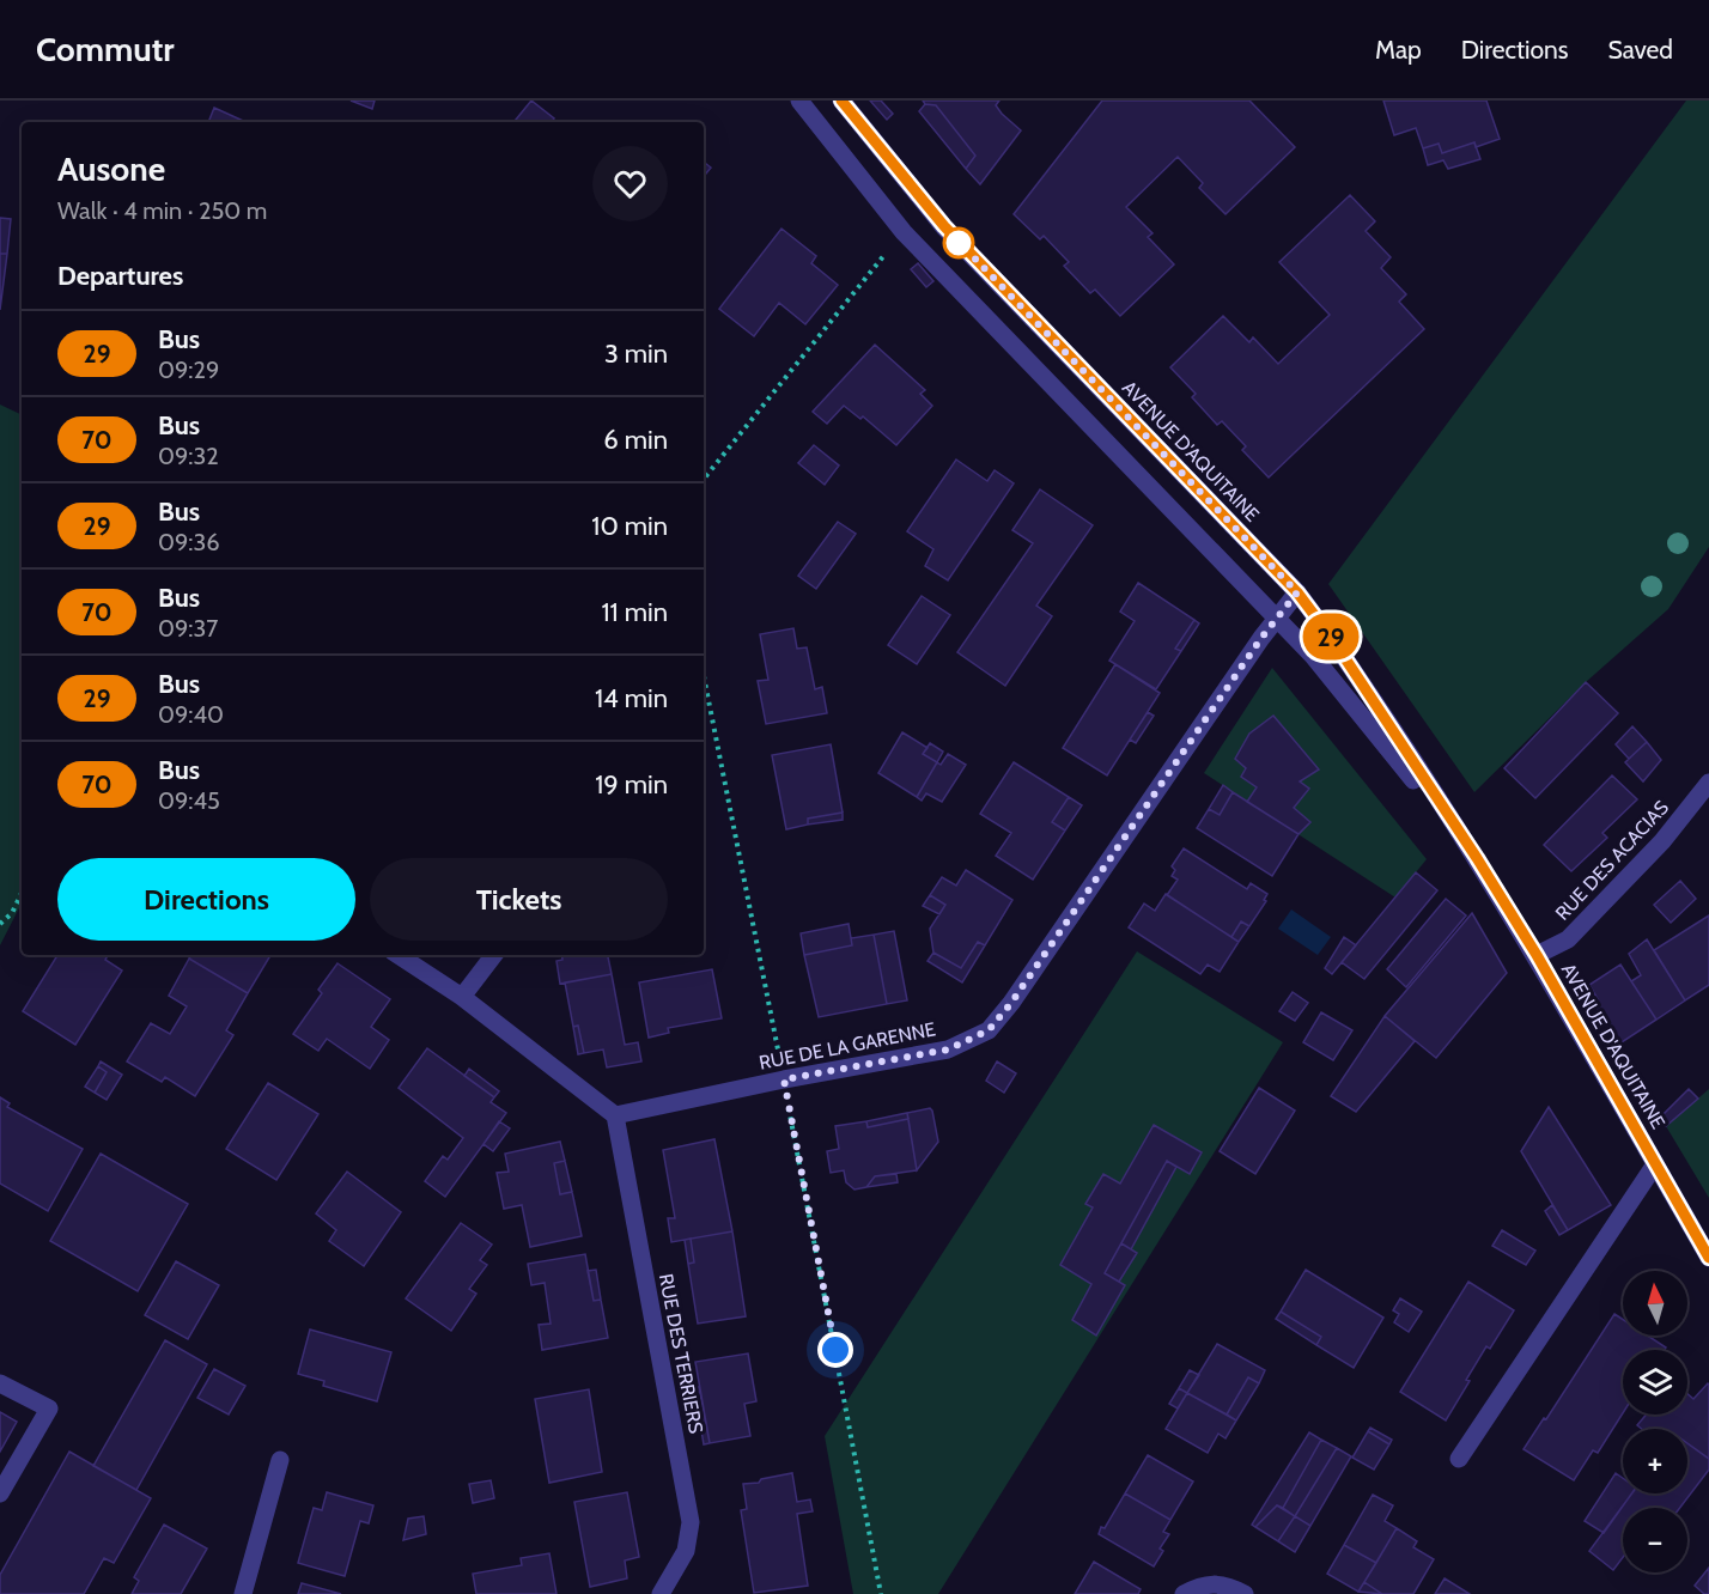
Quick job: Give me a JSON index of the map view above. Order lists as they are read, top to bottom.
{
  "streets": {
    "street": [
      "AVENUE D'AQUITAINE",
      "RUE DES ACACIAS",
      "RUE DE LA GARENNE",
      "RUE DES TERRIERS"
    ]
  },
  "crossings": [
    ["AVENUE D'AQUITAINE", "RUE DES ACACIAS"],
    ["AVENUE D'AQUITAINE", "RUE DE LA GARENNE"],
    ["RUE DE LA GARENNE", "RUE DES TERRIERS"]
  ],
  "lines": ["bus line 29"],
  "north": "top",
  "page": {
    "header": "Commutr",
    "nav": ["Map", "Directions", "Saved"],
    "on_map": "29",
    "heading": [
      ["Ausone", "Walk · 4 min · 250 m"],
      "Departures"
    ],
    "list": [
      {
        "mark": "29",
        "name": "Bus",
        "note": "09:29",
        "value": "3 min"
      },
      {
        "mark": "70",
        "name": "Bus",
        "note": "09:32",
        "value": "6 min"
      },
      {
        "mark": "29",
        "name": "Bus",
        "note": "09:36",
        "value": "10 min"
      },
      {
        "mark": "70",
        "name": "Bus",
        "note": "09:37",
        "value": "11 min"
      },
      {
        "mark": "29",
        "name": "Bus",
        "note": "09:40",
        "value": "14 min"
      },
      {
        "mark": "70",
        "name": "Bus",
        "note": "09:45",
        "value": "19 min"
      }
    ],
    "buttons": ["Directions", "Tickets"],
    "map_buttons": ["+", "−"]
  }
}
